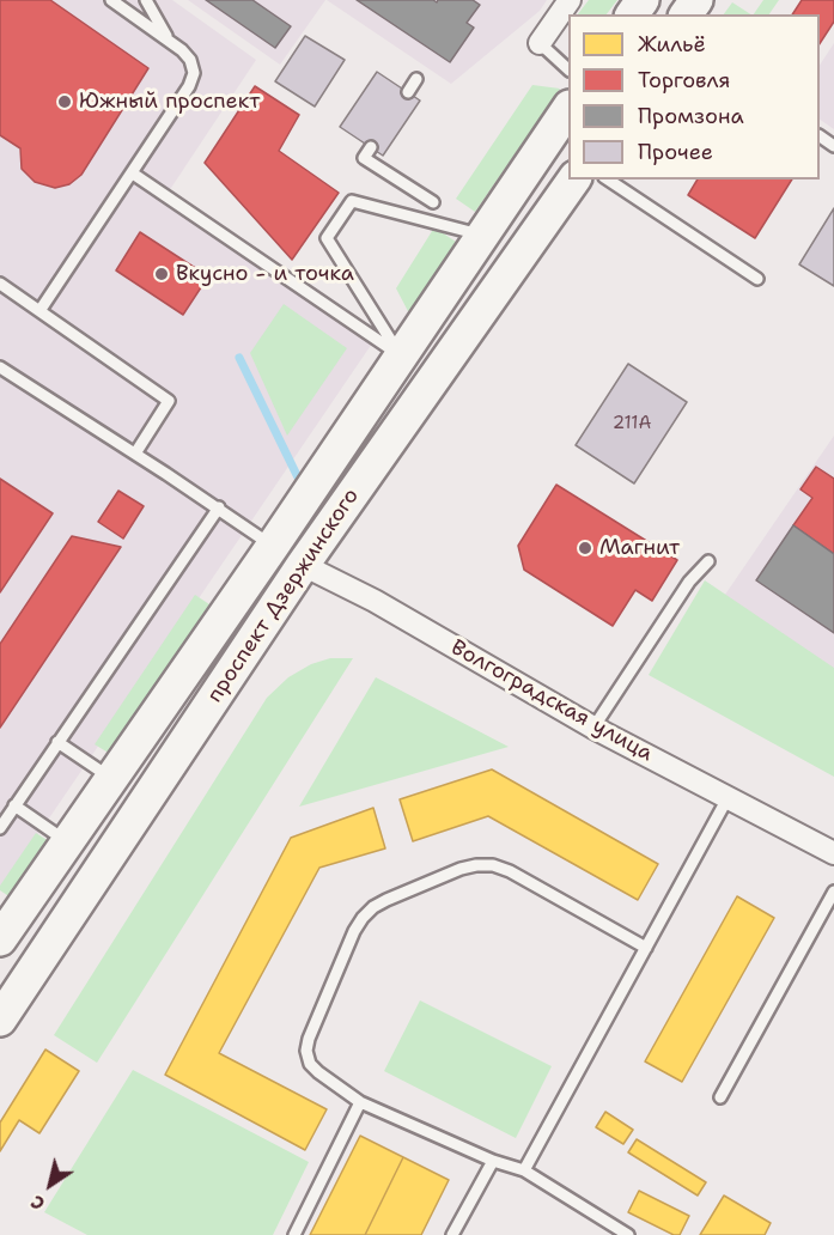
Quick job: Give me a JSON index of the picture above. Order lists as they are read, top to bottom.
{
  "streets": {
    "street": ["проспект Дзержинского", "Волгоградская улица"]
  },
  "crossings": [
    ["проспект Дзержинского", "Волгоградская улица"]
  ],
  "places": ["Южный проспект", "Вкусно - и точка", "Магнит"],
  "house_numbers": ["211А"],
  "legend": [
    "Жильё",
    "Торговля",
    "Промзона",
    "Прочее"
  ],
  "north": "bottom left"
}
